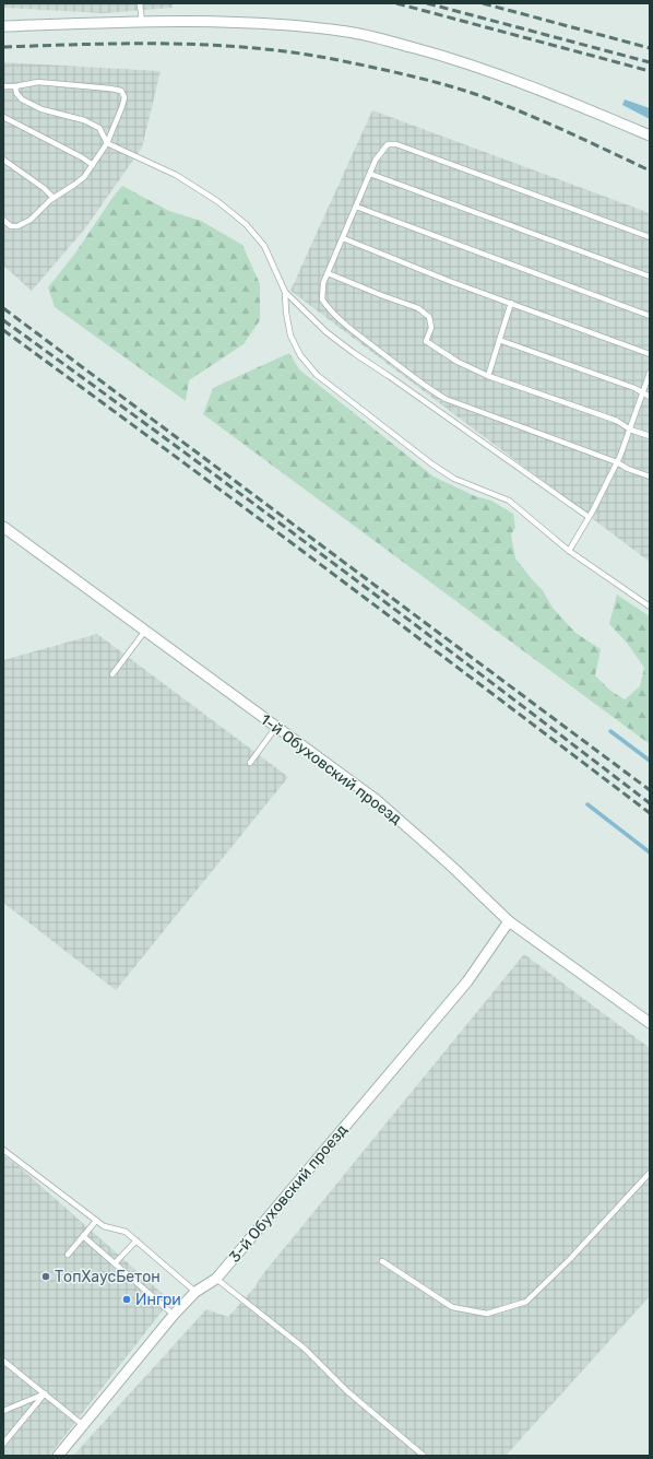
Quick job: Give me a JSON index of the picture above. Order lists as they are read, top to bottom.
{
  "streets": {
    "street": ["1-й Обуховский проезд", "3-й Обуховский проезд"]
  },
  "crossings": [
    ["1-й Обуховский проезд", "3-й Обуховский проезд"]
  ],
  "places": ["ТопХаусБетон", "Ингри"]
}
